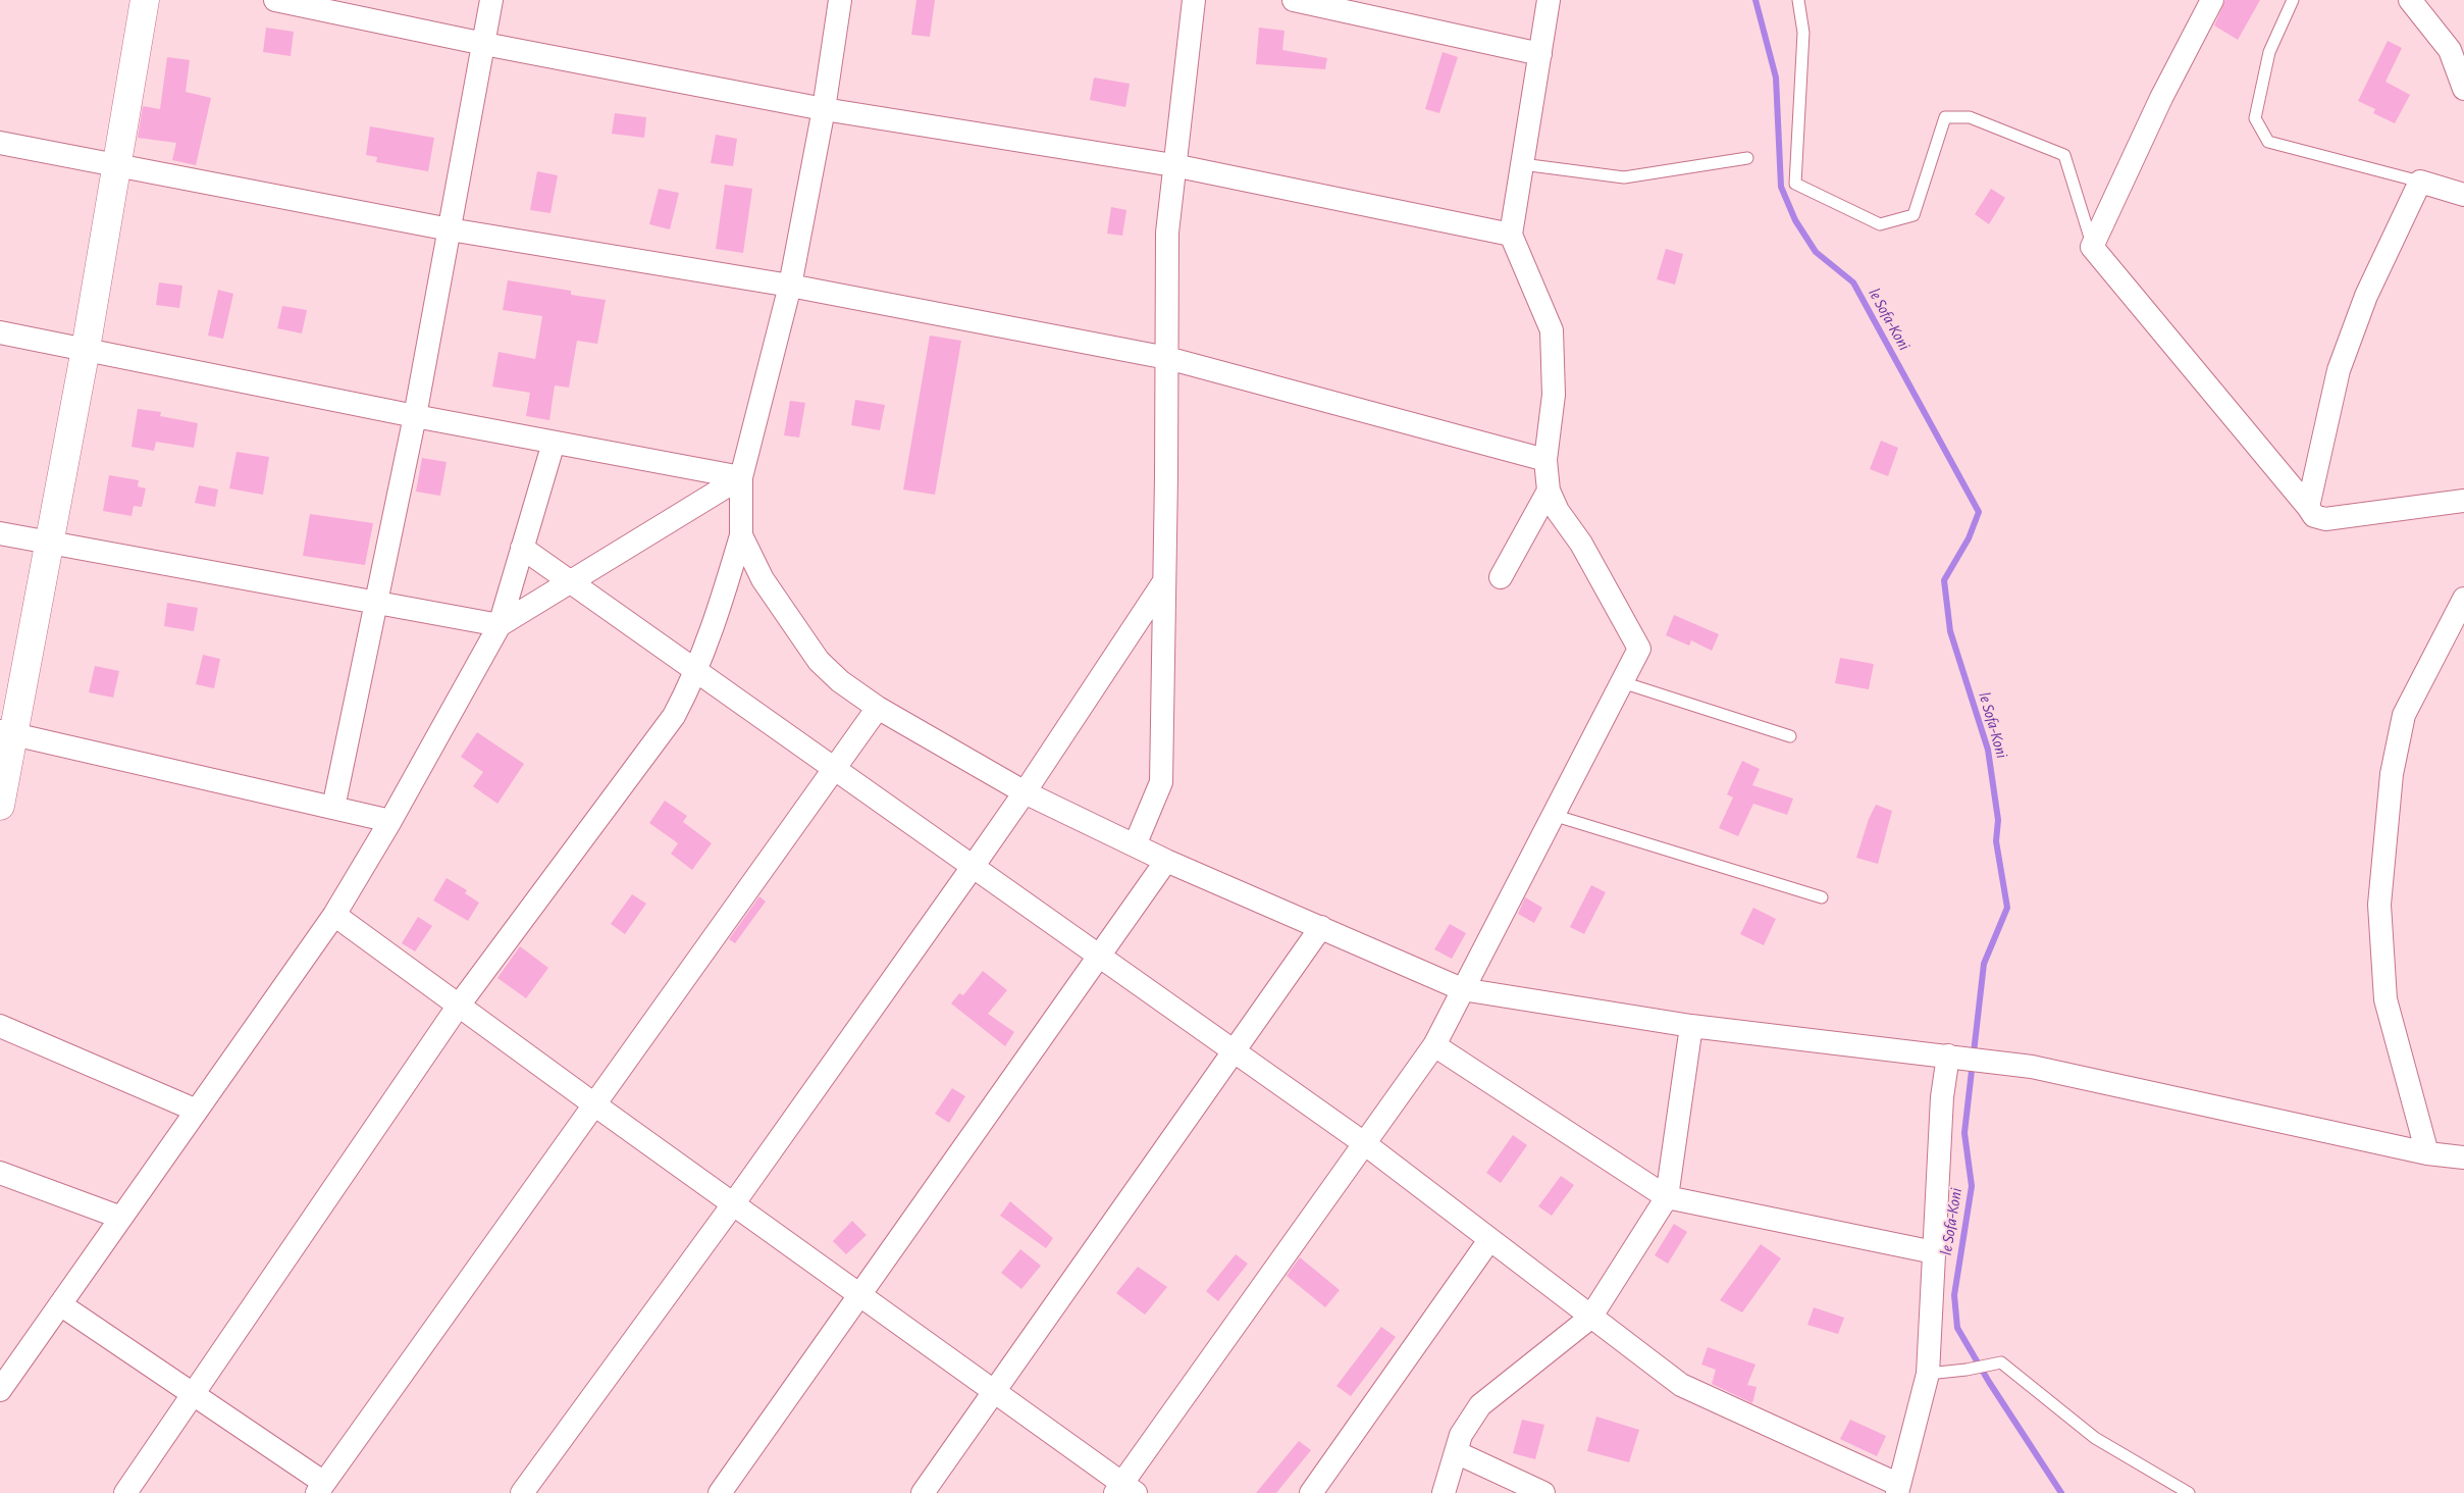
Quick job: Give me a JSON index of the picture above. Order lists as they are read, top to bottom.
{
  "water": ["le Sofa-Koni"]
}
